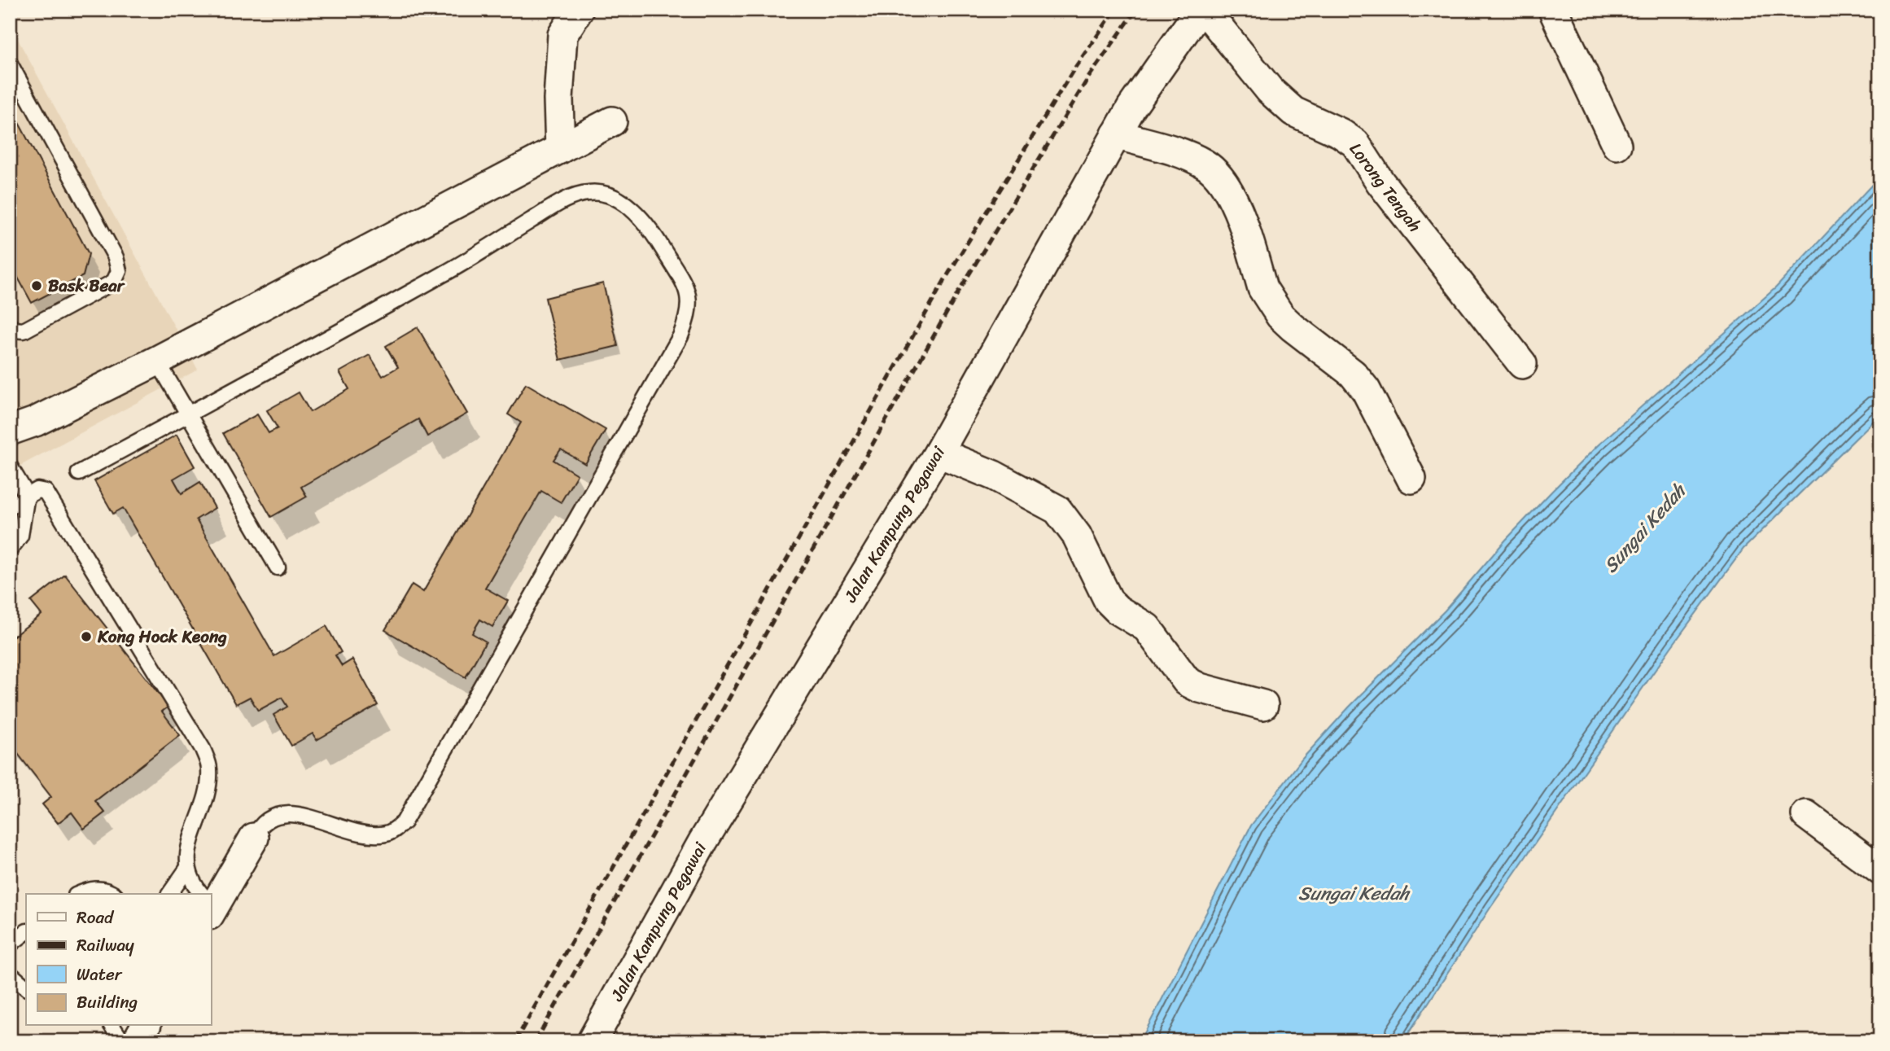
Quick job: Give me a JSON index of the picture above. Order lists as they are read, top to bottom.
{
  "streets": {
    "street": ["Lorong Tengah", "Jalan Kampung Pegawai"]
  },
  "crossings": [
    ["Lorong Tengah", "Jalan Kampung Pegawai"]
  ],
  "water": ["Sungai Kedah"],
  "places": ["Bask Bear", "Kong Hock Keong"],
  "legend": [
    "Road",
    "Railway",
    "Water",
    "Building"
  ]
}
